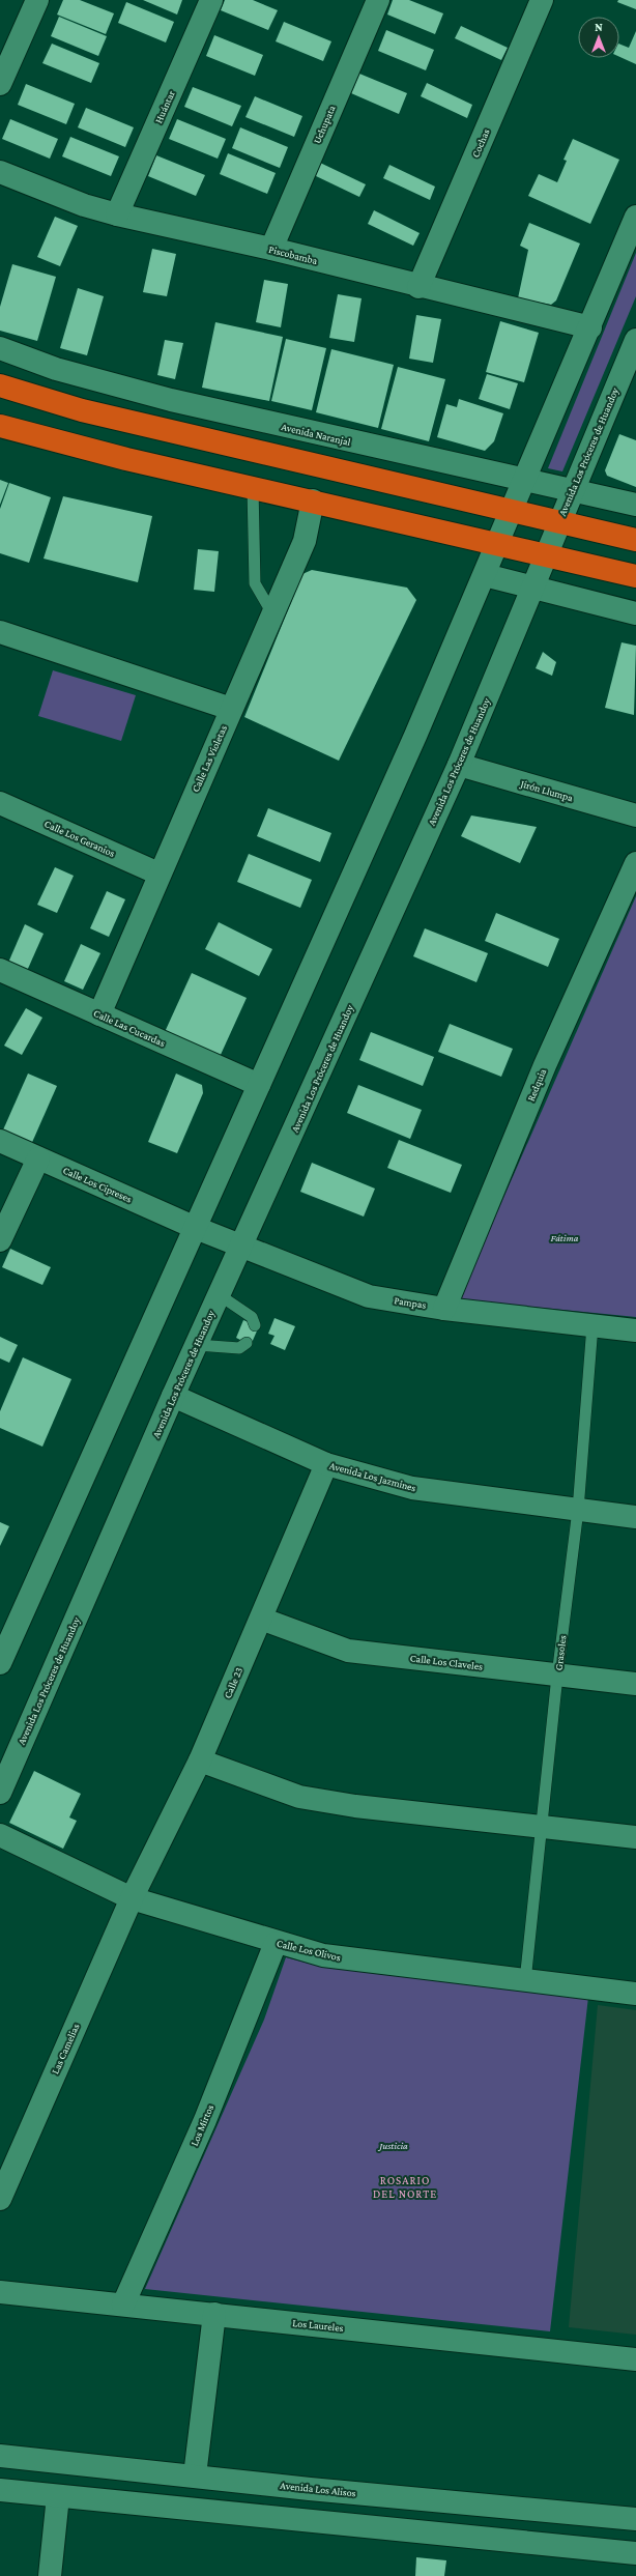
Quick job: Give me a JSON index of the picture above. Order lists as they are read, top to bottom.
{
  "streets": {
    "street": [
      "Huántar",
      "Uchupata",
      "Cochas",
      "Piscobamba",
      "Avenida Naranjal",
      "Avenida Los Próceres de Huandoy",
      "Calle Las Violetas",
      "Jirón Llumpa",
      "Calle Los Geranios",
      "Calle Las Cucardas",
      "Redquia",
      "Calle Los Cipreses",
      "Pampas",
      "Avenida Los Jazmines",
      "Calle Los Claveles",
      "Calle 23",
      "Calle Los Olivos",
      "Las Camelias",
      "Los Mirtos",
      "Los Laureles",
      "Avenida Los Alisos"
    ],
    "lane": ["Grasoles"]
  },
  "crossings": [
    ["Huántar", "Piscobamba"],
    ["Uchupata", "Piscobamba"],
    ["Cochas", "Piscobamba"],
    ["Avenida Naranjal", "Avenida Los Próceres de Huandoy"],
    ["Avenida Los Próceres de Huandoy", "Jirón Llumpa"],
    ["Avenida Los Próceres de Huandoy", "Pampas"],
    ["Avenida Los Próceres de Huandoy", "Avenida Los Jazmines"],
    ["Calle Las Violetas", "Calle Los Geranios"],
    ["Calle Las Violetas", "Calle Las Cucardas"],
    ["Redquia", "Pampas"],
    ["Calle Los Cipreses", "Pampas"],
    ["Pampas", "Grasoles"],
    ["Avenida Los Jazmines", "Grasoles"],
    ["Avenida Los Jazmines", "Calle 23"],
    ["Grasoles", "Calle Los Claveles"],
    ["Grasoles", "Calle Los Olivos"],
    ["Calle Los Claveles", "Calle 23"],
    ["Calle 23", "Calle Los Olivos"],
    ["Calle 23", "Las Camelias"],
    ["Calle Los Olivos", "Las Camelias"],
    ["Calle Los Olivos", "Los Mirtos"],
    ["Los Mirtos", "Los Laureles"]
  ],
  "districts": ["ROSARIO DEL NORTE"],
  "parks": ["Fátima", "Justicia"],
  "north": "top"
}
